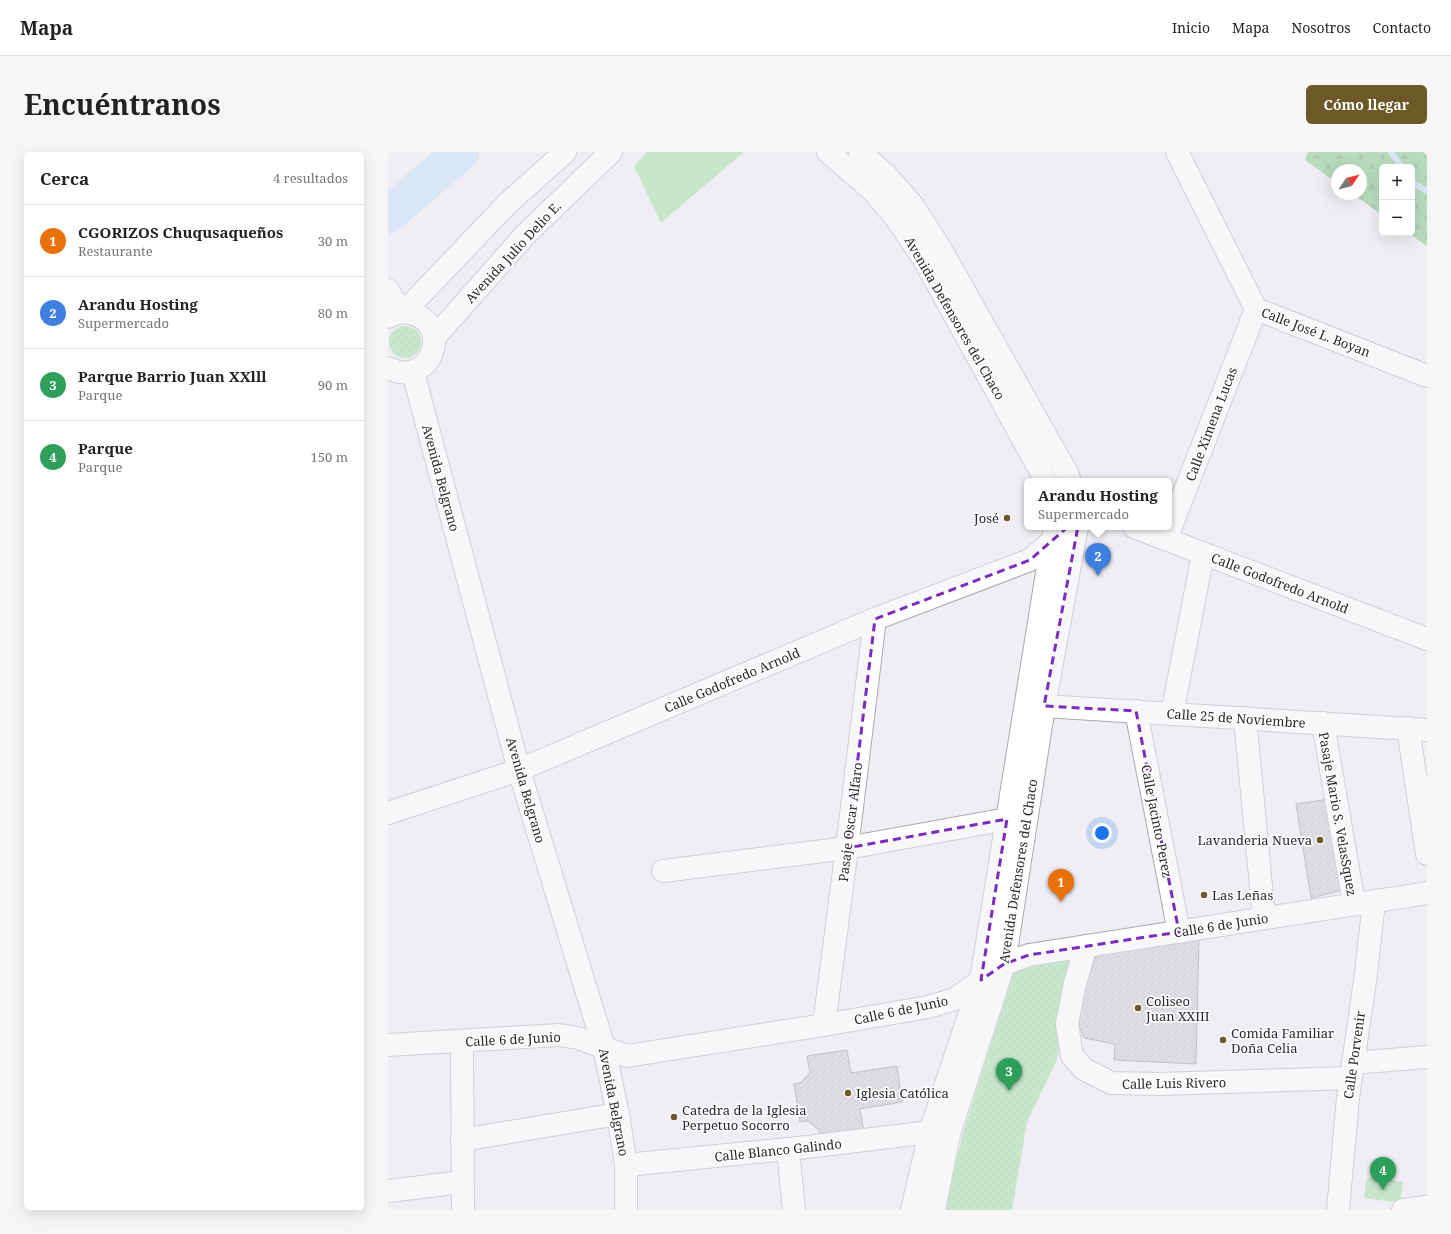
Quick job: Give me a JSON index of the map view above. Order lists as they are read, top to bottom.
{
  "streets": {
    "street": [
      "Avenida Julio Delio E.",
      "Avenida Defensores del Chaco",
      "Calle José L. Boyan",
      "Calle Ximena Lucas",
      "Avenida Belgrano",
      "Calle Godofredo Arnold",
      "Calle 25 de Noviembre",
      "Pasaje Mario S. VelasSquez",
      "Calle Jacinto Perez",
      "Pasaje Oscar Alfaro",
      "Calle 6 de Junio",
      "Calle Porvenir",
      "Calle Luis Rivero",
      "Calle Blanco Galindo"
    ]
  },
  "crossings": [
    ["Avenida Defensores del Chaco", "Calle Godofredo Arnold"],
    ["Avenida Defensores del Chaco", "Calle 25 de Noviembre"],
    ["Avenida Defensores del Chaco", "Calle 6 de Junio"],
    ["Avenida Defensores del Chaco", "Calle Blanco Galindo"],
    ["Calle José L. Boyan", "Calle Ximena Lucas"],
    ["Calle Ximena Lucas", "Calle Godofredo Arnold"],
    ["Avenida Belgrano", "Calle Godofredo Arnold"],
    ["Avenida Belgrano", "Calle 6 de Junio"],
    ["Avenida Belgrano", "Calle Blanco Galindo"],
    ["Calle Godofredo Arnold", "Pasaje Oscar Alfaro"],
    ["Calle 25 de Noviembre", "Pasaje Mario S. VelasSquez"],
    ["Calle 25 de Noviembre", "Calle Jacinto Perez"],
    ["Pasaje Mario S. VelasSquez", "Calle 6 de Junio"],
    ["Pasaje Mario S. VelasSquez", "Calle Porvenir"],
    ["Calle Jacinto Perez", "Calle 6 de Junio"],
    ["Pasaje Oscar Alfaro", "Calle 6 de Junio"],
    ["Calle 6 de Junio", "Calle Porvenir"],
    ["Calle 6 de Junio", "Calle Luis Rivero"],
    ["Calle Porvenir", "Calle Luis Rivero"]
  ],
  "places": [
    "José",
    "Lavanderia Nueva",
    "Las Leñas",
    "Coliseo Juan XXIII",
    "Comida Familiar Doña Celia",
    "Iglesia Católica",
    "Catedra de la Iglesia Perpetuo Socorro"
  ],
  "north": "top right",
  "page": {
    "header": "Mapa",
    "nav": [
      "Inicio",
      "Mapa",
      "Nosotros",
      "Contacto"
    ],
    "title": "Encuéntranos",
    "buttons": "Cómo llegar",
    "heading": ["Cerca", "4 resultados"],
    "map_buttons": ["+", "−"],
    "list": [
      {
        "mark": "1",
        "name": "CGORIZOS Chuqusaqueños",
        "note": "Restaurante",
        "value": "30 m"
      },
      {
        "mark": "2",
        "name": "Arandu Hosting",
        "note": "Supermercado",
        "value": "80 m"
      },
      {
        "mark": "3",
        "name": "Parque Barrio Juan XXlll",
        "note": "Parque",
        "value": "90 m"
      },
      {
        "mark": "4",
        "name": "Parque",
        "note": "Parque",
        "value": "150 m"
      }
    ],
    "popup": ["Arandu Hosting", "Supermercado"],
    "pins": [
      "2",
      "1",
      "3",
      "4"
    ]
  }
}
